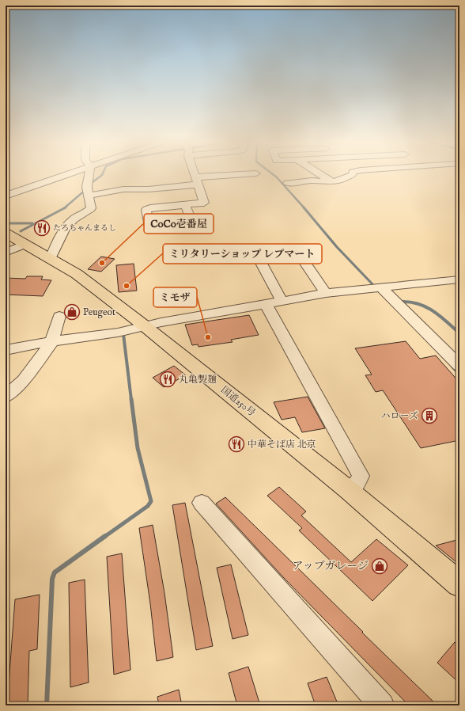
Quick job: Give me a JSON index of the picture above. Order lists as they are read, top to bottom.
{
  "streets": {
    "highway": ["国道250号"]
  },
  "places": {
    "restaurant": ["たろちゃんまるし", "丸亀製麺", "中華そば店 北京"],
    "other": ["CoCo壱番屋", "ミリタリーショップ レプマート", "ミモザ"],
    "shop": ["Peugeot", "アップガレージ"],
    "building": ["ハローズ"]
  }
}
